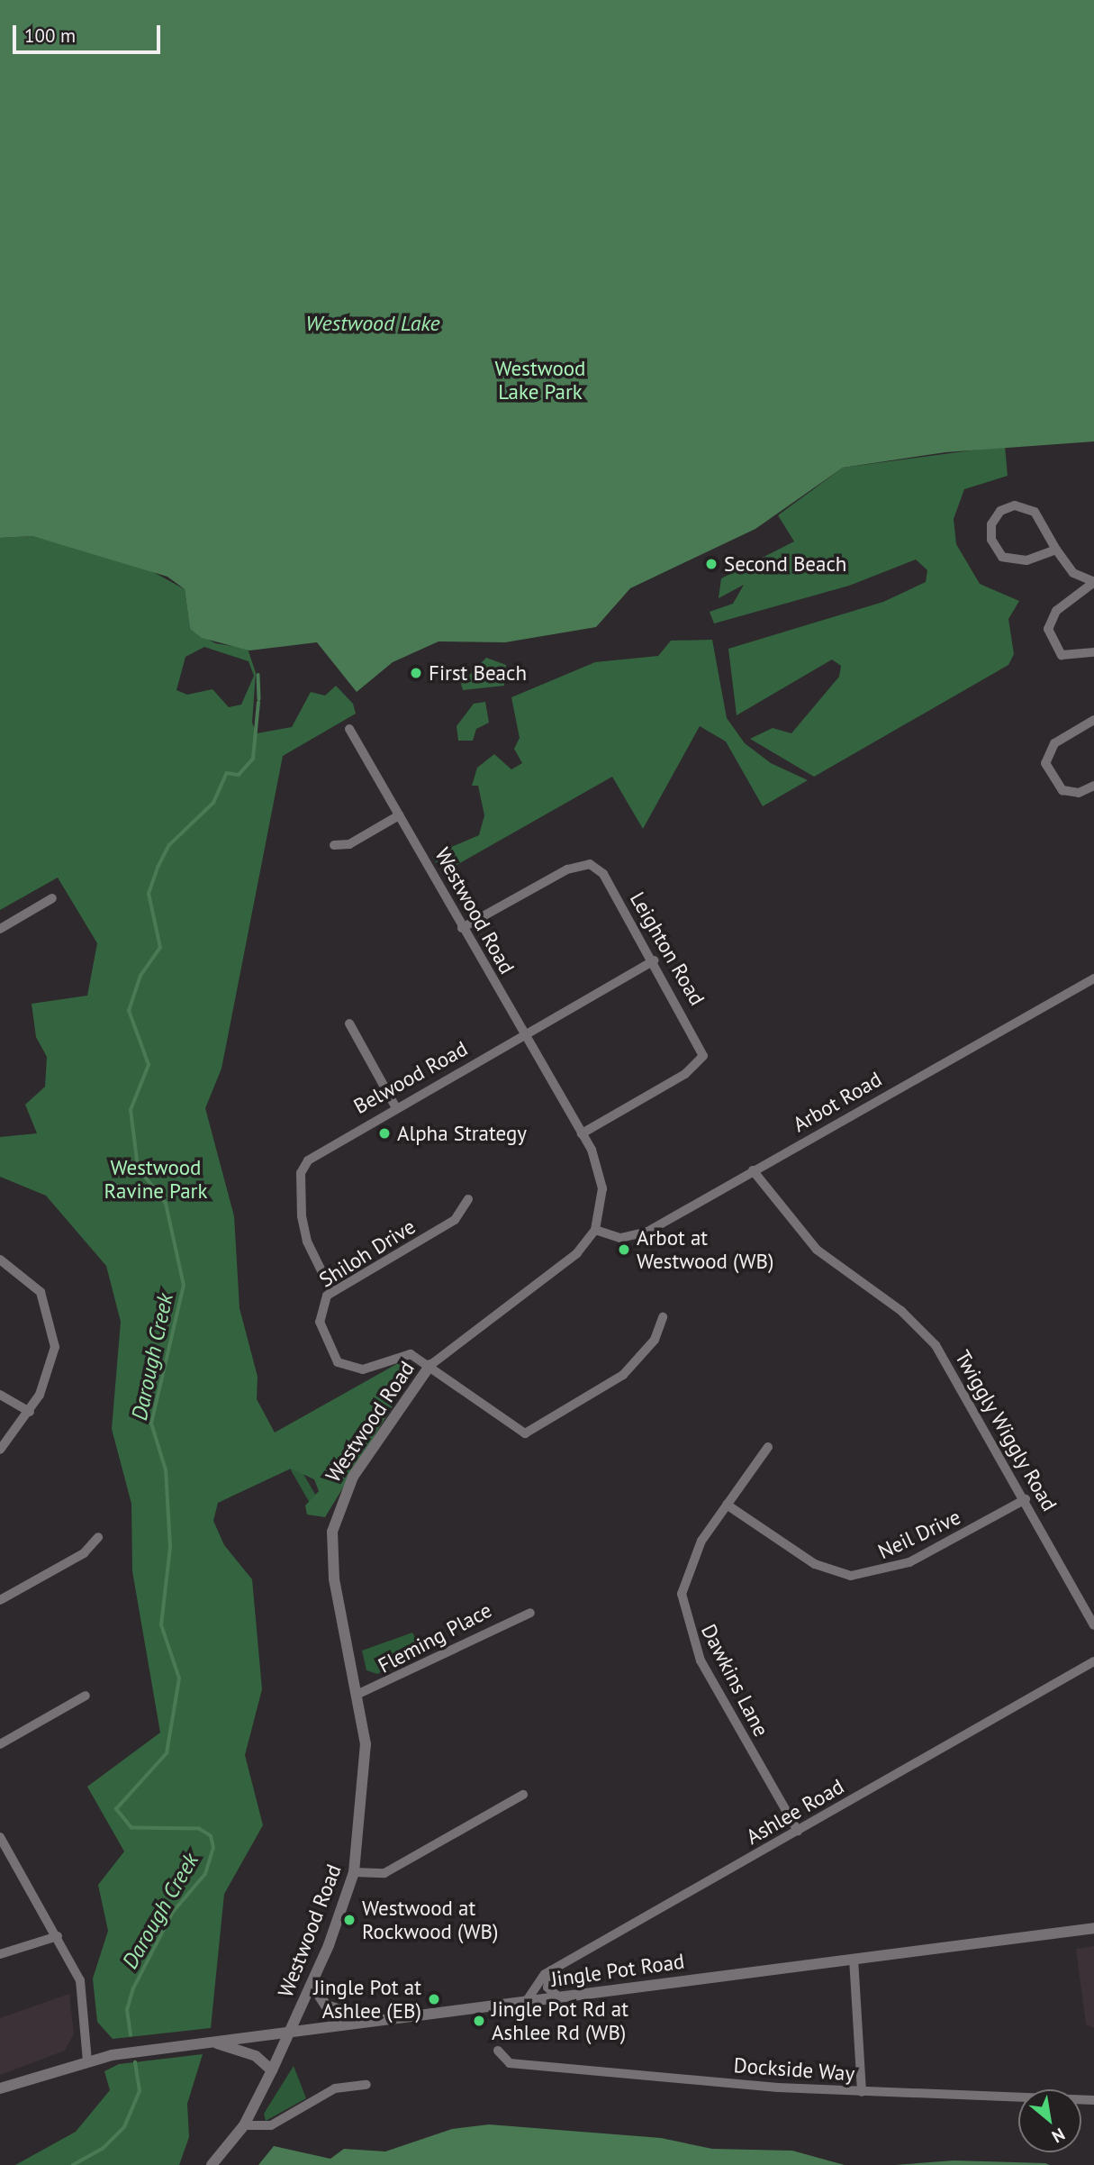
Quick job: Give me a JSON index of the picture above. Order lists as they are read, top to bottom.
{
  "streets": {
    "street": [
      "Westwood Road",
      "Leighton Road",
      "Belwood Road",
      "Arbot Road",
      "Shiloh Drive",
      "Twiggly Wiggly Road",
      "Neil Drive",
      "Fleming Place",
      "Dawkins Lane",
      "Ashlee Road",
      "Jingle Pot Road",
      "Dockside Way"
    ]
  },
  "crossings": [
    ["Westwood Road", "Leighton Road"],
    ["Westwood Road", "Belwood Road"],
    ["Westwood Road", "Arbot Road"],
    ["Westwood Road", "Shiloh Drive"],
    ["Westwood Road", "Fleming Place"],
    ["Westwood Road", "Jingle Pot Road"],
    ["Leighton Road", "Belwood Road"],
    ["Belwood Road", "Shiloh Drive"],
    ["Arbot Road", "Twiggly Wiggly Road"],
    ["Twiggly Wiggly Road", "Neil Drive"],
    ["Neil Drive", "Dawkins Lane"],
    ["Dawkins Lane", "Ashlee Road"],
    ["Ashlee Road", "Jingle Pot Road"]
  ],
  "water": ["Westwood Lake", "Darough Creek"],
  "parks": ["Westwood Lake Park", "Westwood Ravine Park"],
  "places": [
    "Second Beach",
    "First Beach",
    "Alpha Strategy",
    "Arbot at Westwood (WB)",
    "Westwood at Rockwood (WB)",
    "Jingle Pot at Ashlee (EB)",
    "Jingle Pot Rd at Ashlee Rd (WB)"
  ],
  "scale_bar": "100 m",
  "north": "bottom right"
}
